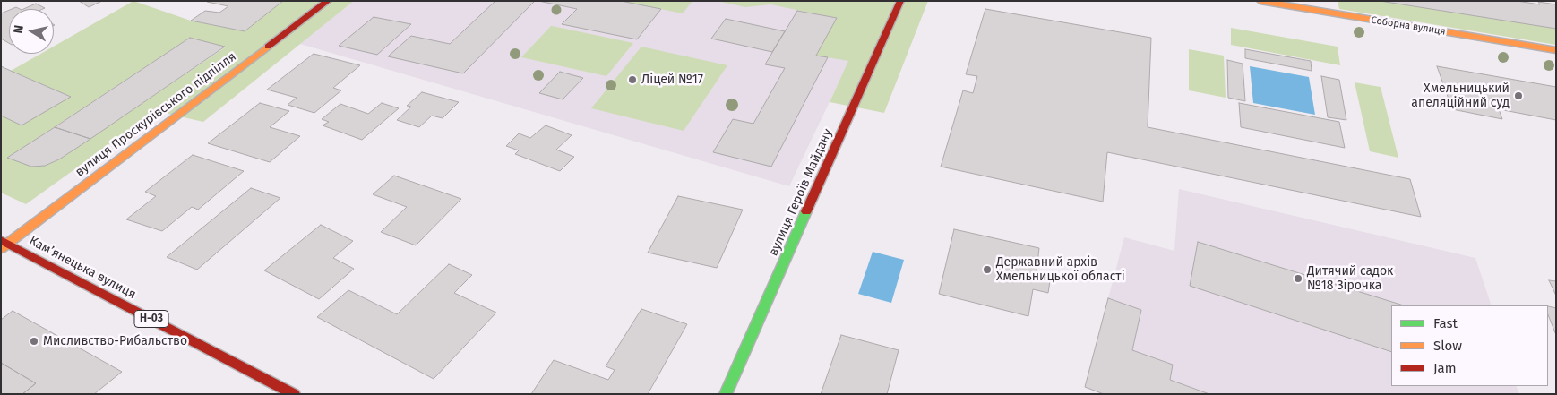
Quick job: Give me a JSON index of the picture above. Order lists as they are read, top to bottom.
{
  "streets": {
    "street": [
      "Соборна вулиця",
      "вулиця Проскурівського підпілля",
      "вулиця Героїв Майдану",
      "Камʼянецька вулиця",
      "Н-03"
    ]
  },
  "crossings": [
    ["вулиця Проскурівського підпілля", "Камʼянецька вулиця"]
  ],
  "places": [
    "Ліцей №17",
    "Хмельницький апеляційний суд",
    "Державний архів Хмельницької області",
    "Дитячий садок №18 Зірочка",
    "Мисливство-Рибальство"
  ],
  "legend": ["Fast", "Slow", "Jam"],
  "north": "left"
}
